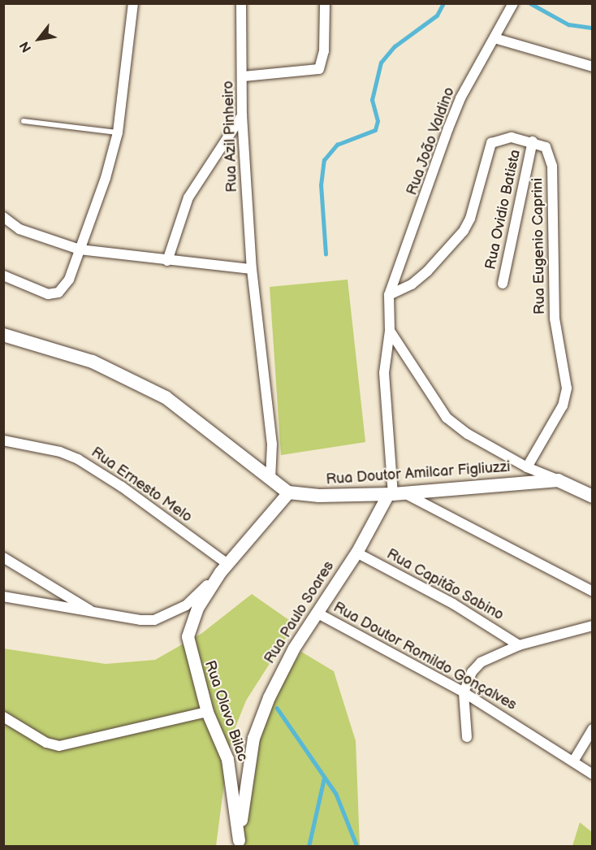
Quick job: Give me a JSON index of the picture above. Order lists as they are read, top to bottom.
{
  "streets": {
    "main road": ["Rua Doutor Amilcar Figliuzzi"],
    "street": [
      "Rua Azil Pinheiro",
      "Rua João Valdino",
      "Rua Ovidio Batista",
      "Rua Eugenio Caprini",
      "Rua Ernesto Melo",
      "Rua Capitão Sabino",
      "Rua Paulo Soares",
      "Rua Doutor Romildo Gonçalves",
      "Rua Olavo Bilac"
    ]
  },
  "crossings": [
    ["Rua Azil Pinheiro", "Rua Doutor Amilcar Figliuzzi"],
    ["Rua Ovidio Batista", "Rua Eugenio Caprini"],
    ["Rua Doutor Amilcar Figliuzzi", "Rua Paulo Soares"],
    ["Rua Doutor Amilcar Figliuzzi", "Rua Olavo Bilac"],
    ["Rua Ernesto Melo", "Rua Olavo Bilac"],
    ["Rua Capitão Sabino", "Rua Paulo Soares"],
    ["Rua Paulo Soares", "Rua Doutor Romildo Gonçalves"],
    ["Rua Paulo Soares", "Rua Olavo Bilac"]
  ],
  "north": "bottom left"
}
